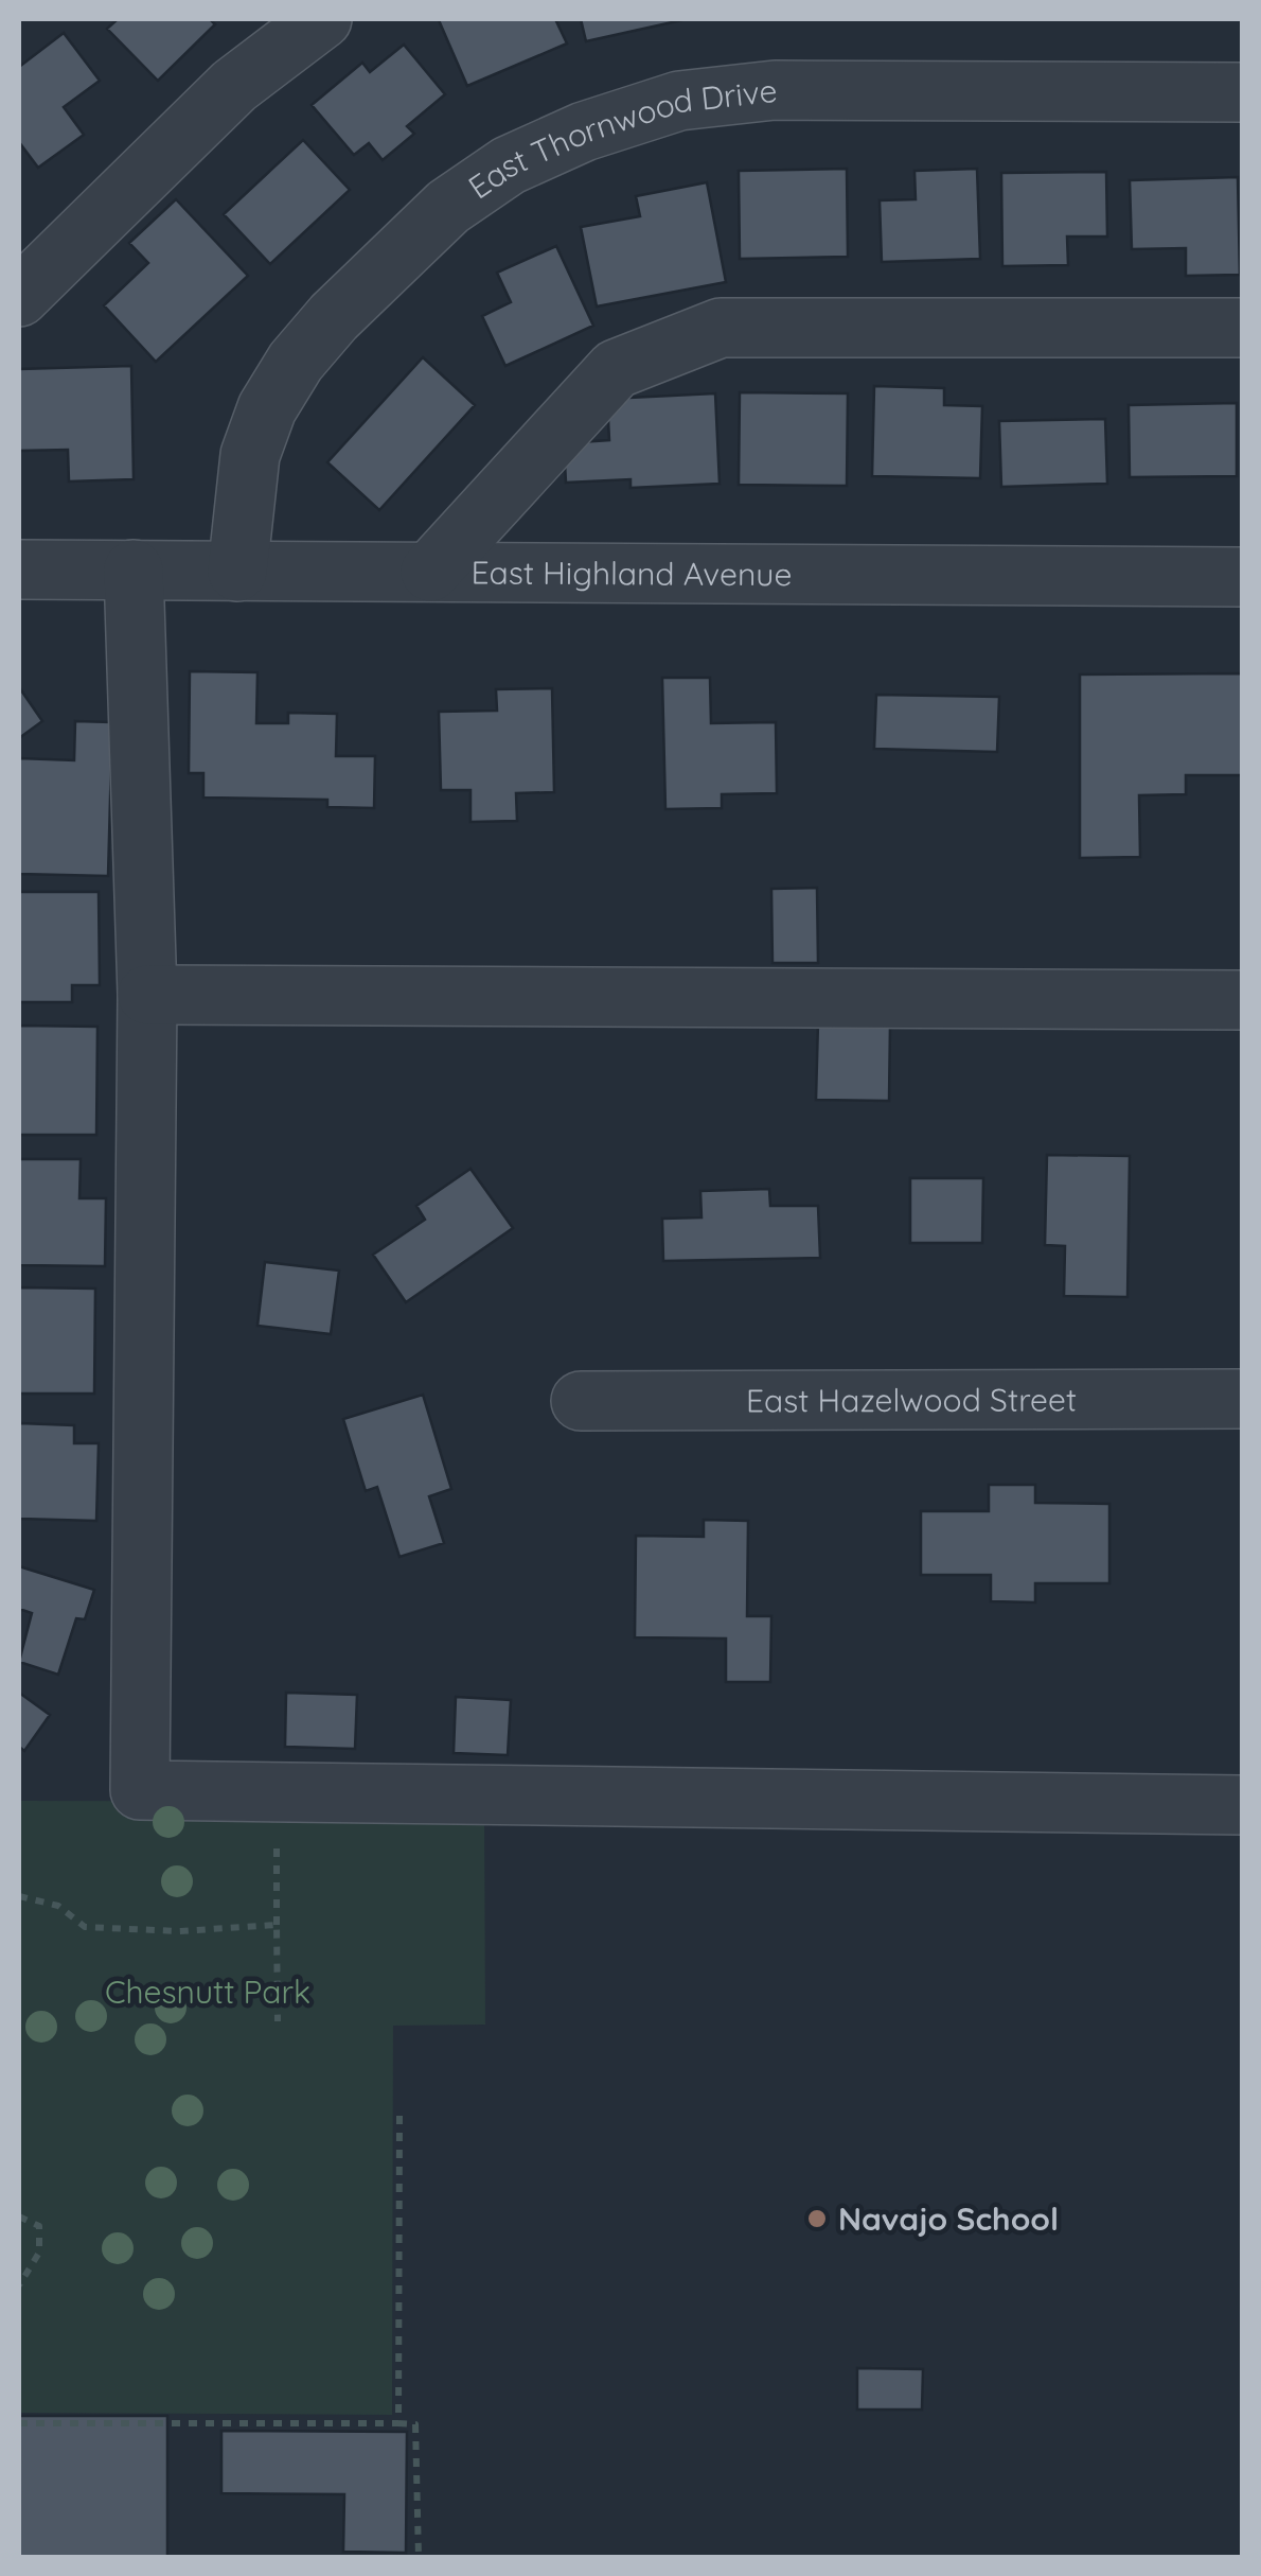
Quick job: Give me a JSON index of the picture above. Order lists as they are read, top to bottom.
{
  "streets": {
    "street": ["East Thornwood Drive", "East Highland Avenue", "East Hazelwood Street"]
  },
  "crossings": [
    ["East Thornwood Drive", "East Highland Avenue"]
  ],
  "parks": ["Chesnutt Park"],
  "places": ["Navajo School"]
}
